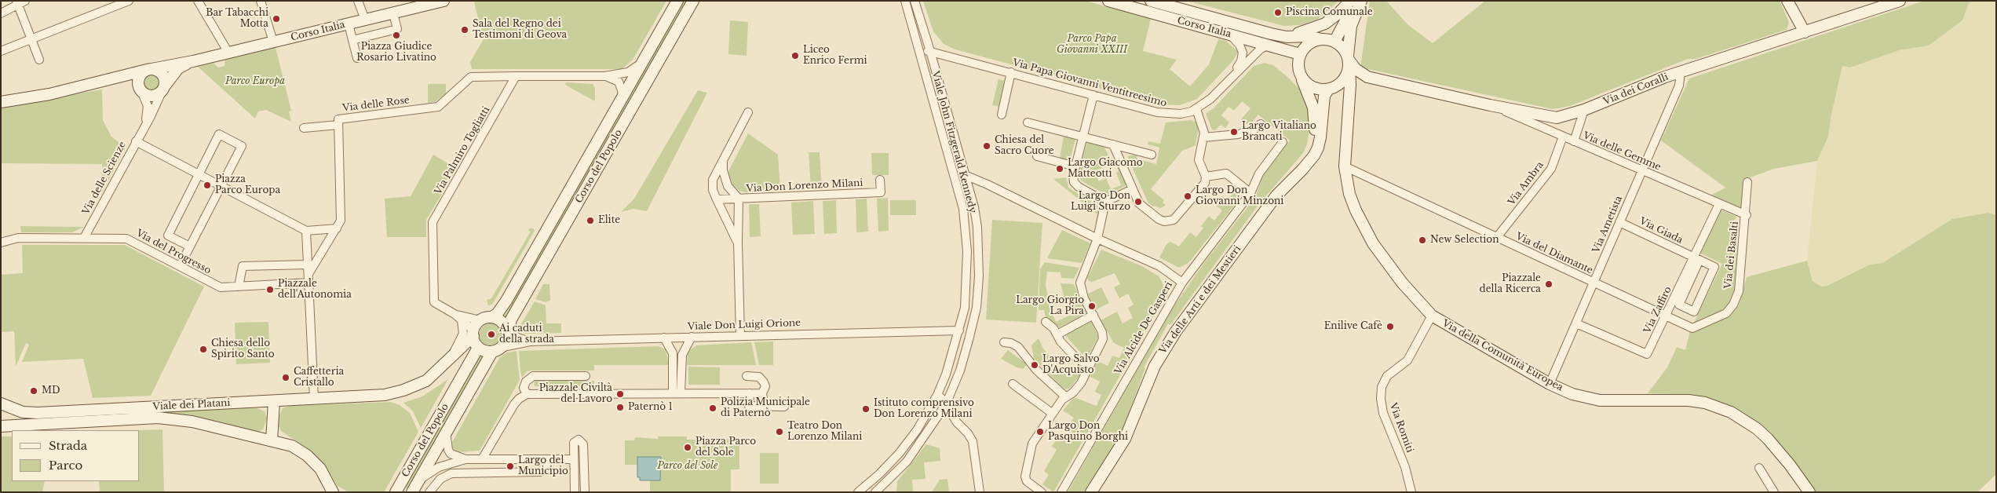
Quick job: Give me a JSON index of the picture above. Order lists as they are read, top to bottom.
{
  "streets": {
    "street": [
      "Corso Italia",
      "Via Papa Giovanni Ventitreesimo",
      "Via dei Coralli",
      "Via delle Rose",
      "Viale John Fitzgerald Kennedy",
      "Via Palmiro Togliatti",
      "Via delle Gemme",
      "Corso del Popolo",
      "Via delle Scienze",
      "Via Ambra",
      "Via Don Lorenzo Milani",
      "Via Ametista",
      "Via Giada",
      "Via del Progresso",
      "Via del Diamante",
      "Via dei Basalti",
      "Via delle Arti e dei Mestieri",
      "Via Zaffiro",
      "Viale Don Luigi Orione",
      "Via Alcide De Gasperi",
      "Via della Comunità Europea",
      "Viale dei Platani",
      "Via Romiti"
    ]
  },
  "crossings": [
    ["Corso Italia", "Via della Comunità Europea"],
    ["Via Papa Giovanni Ventitreesimo", "Viale John Fitzgerald Kennedy"],
    ["Via dei Coralli", "Via delle Gemme"],
    ["Via dei Coralli", "Via Ametista"],
    ["Via delle Rose", "Via Palmiro Togliatti"],
    ["Viale John Fitzgerald Kennedy", "Viale Don Luigi Orione"],
    ["Viale John Fitzgerald Kennedy", "Via Alcide De Gasperi"],
    ["Via delle Gemme", "Via Ambra"],
    ["Via delle Gemme", "Via Ametista"],
    ["Via delle Gemme", "Via dei Basalti"],
    ["Via delle Gemme", "Via Zaffiro"],
    ["Corso del Popolo", "Viale Don Luigi Orione"],
    ["Corso del Popolo", "Viale dei Platani"],
    ["Via delle Scienze", "Via del Progresso"],
    ["Via Ambra", "Via del Diamante"],
    ["Via Ametista", "Via Giada"],
    ["Via Ametista", "Via del Diamante"],
    ["Via Ametista", "Via Zaffiro"],
    ["Via Ametista", "Via della Comunità Europea"],
    ["Via Giada", "Via Zaffiro"],
    ["Via del Diamante", "Via dei Basalti"],
    ["Via del Diamante", "Via Zaffiro"],
    ["Via del Diamante", "Via della Comunità Europea"],
    ["Viale Don Luigi Orione", "Viale dei Platani"],
    ["Via della Comunità Europea", "Via Romiti"]
  ],
  "parks": ["Parco Papa Giovanni XXIII", "Parco Europa", "Parco del Sole"],
  "places": [
    "Piscina Comunale",
    "Bar Tabacchi Motta",
    "Sala del Regno dei Testimoni di Geova",
    "Piazza Giudice Rosario Livatino",
    "Liceo Enrico Fermi",
    "Largo Vitaliano Brancati",
    "Chiesa del Sacro Cuore",
    "Largo Giacomo Matteotti",
    "Piazza Parco Europa",
    "Largo Don Giovanni Minzoni",
    "Largo Don Luigi Sturzo",
    "Elite",
    "New Selection",
    "Piazzale della Ricerca",
    "Piazzale dell'Autonomia",
    "Largo Giorgio La Pira",
    "Enilive Cafè",
    "Ai caduti della strada",
    "Chiesa dello Spirito Santo",
    "Largo Salvo D'Acquisto",
    "Caffetteria Cristallo",
    "MD",
    "Piazzale Civiltà del Lavoro",
    "Paternò 1",
    "Polizia Municipale di Paternò",
    "Istituto comprensivo Don Lorenzo Milani",
    "Teatro Don Lorenzo Milani",
    "Largo Don Pasquino Borghi",
    "Piazza Parco del Sole",
    "Largo del Municipio"
  ],
  "legend": ["Strada", "Parco"]
}
